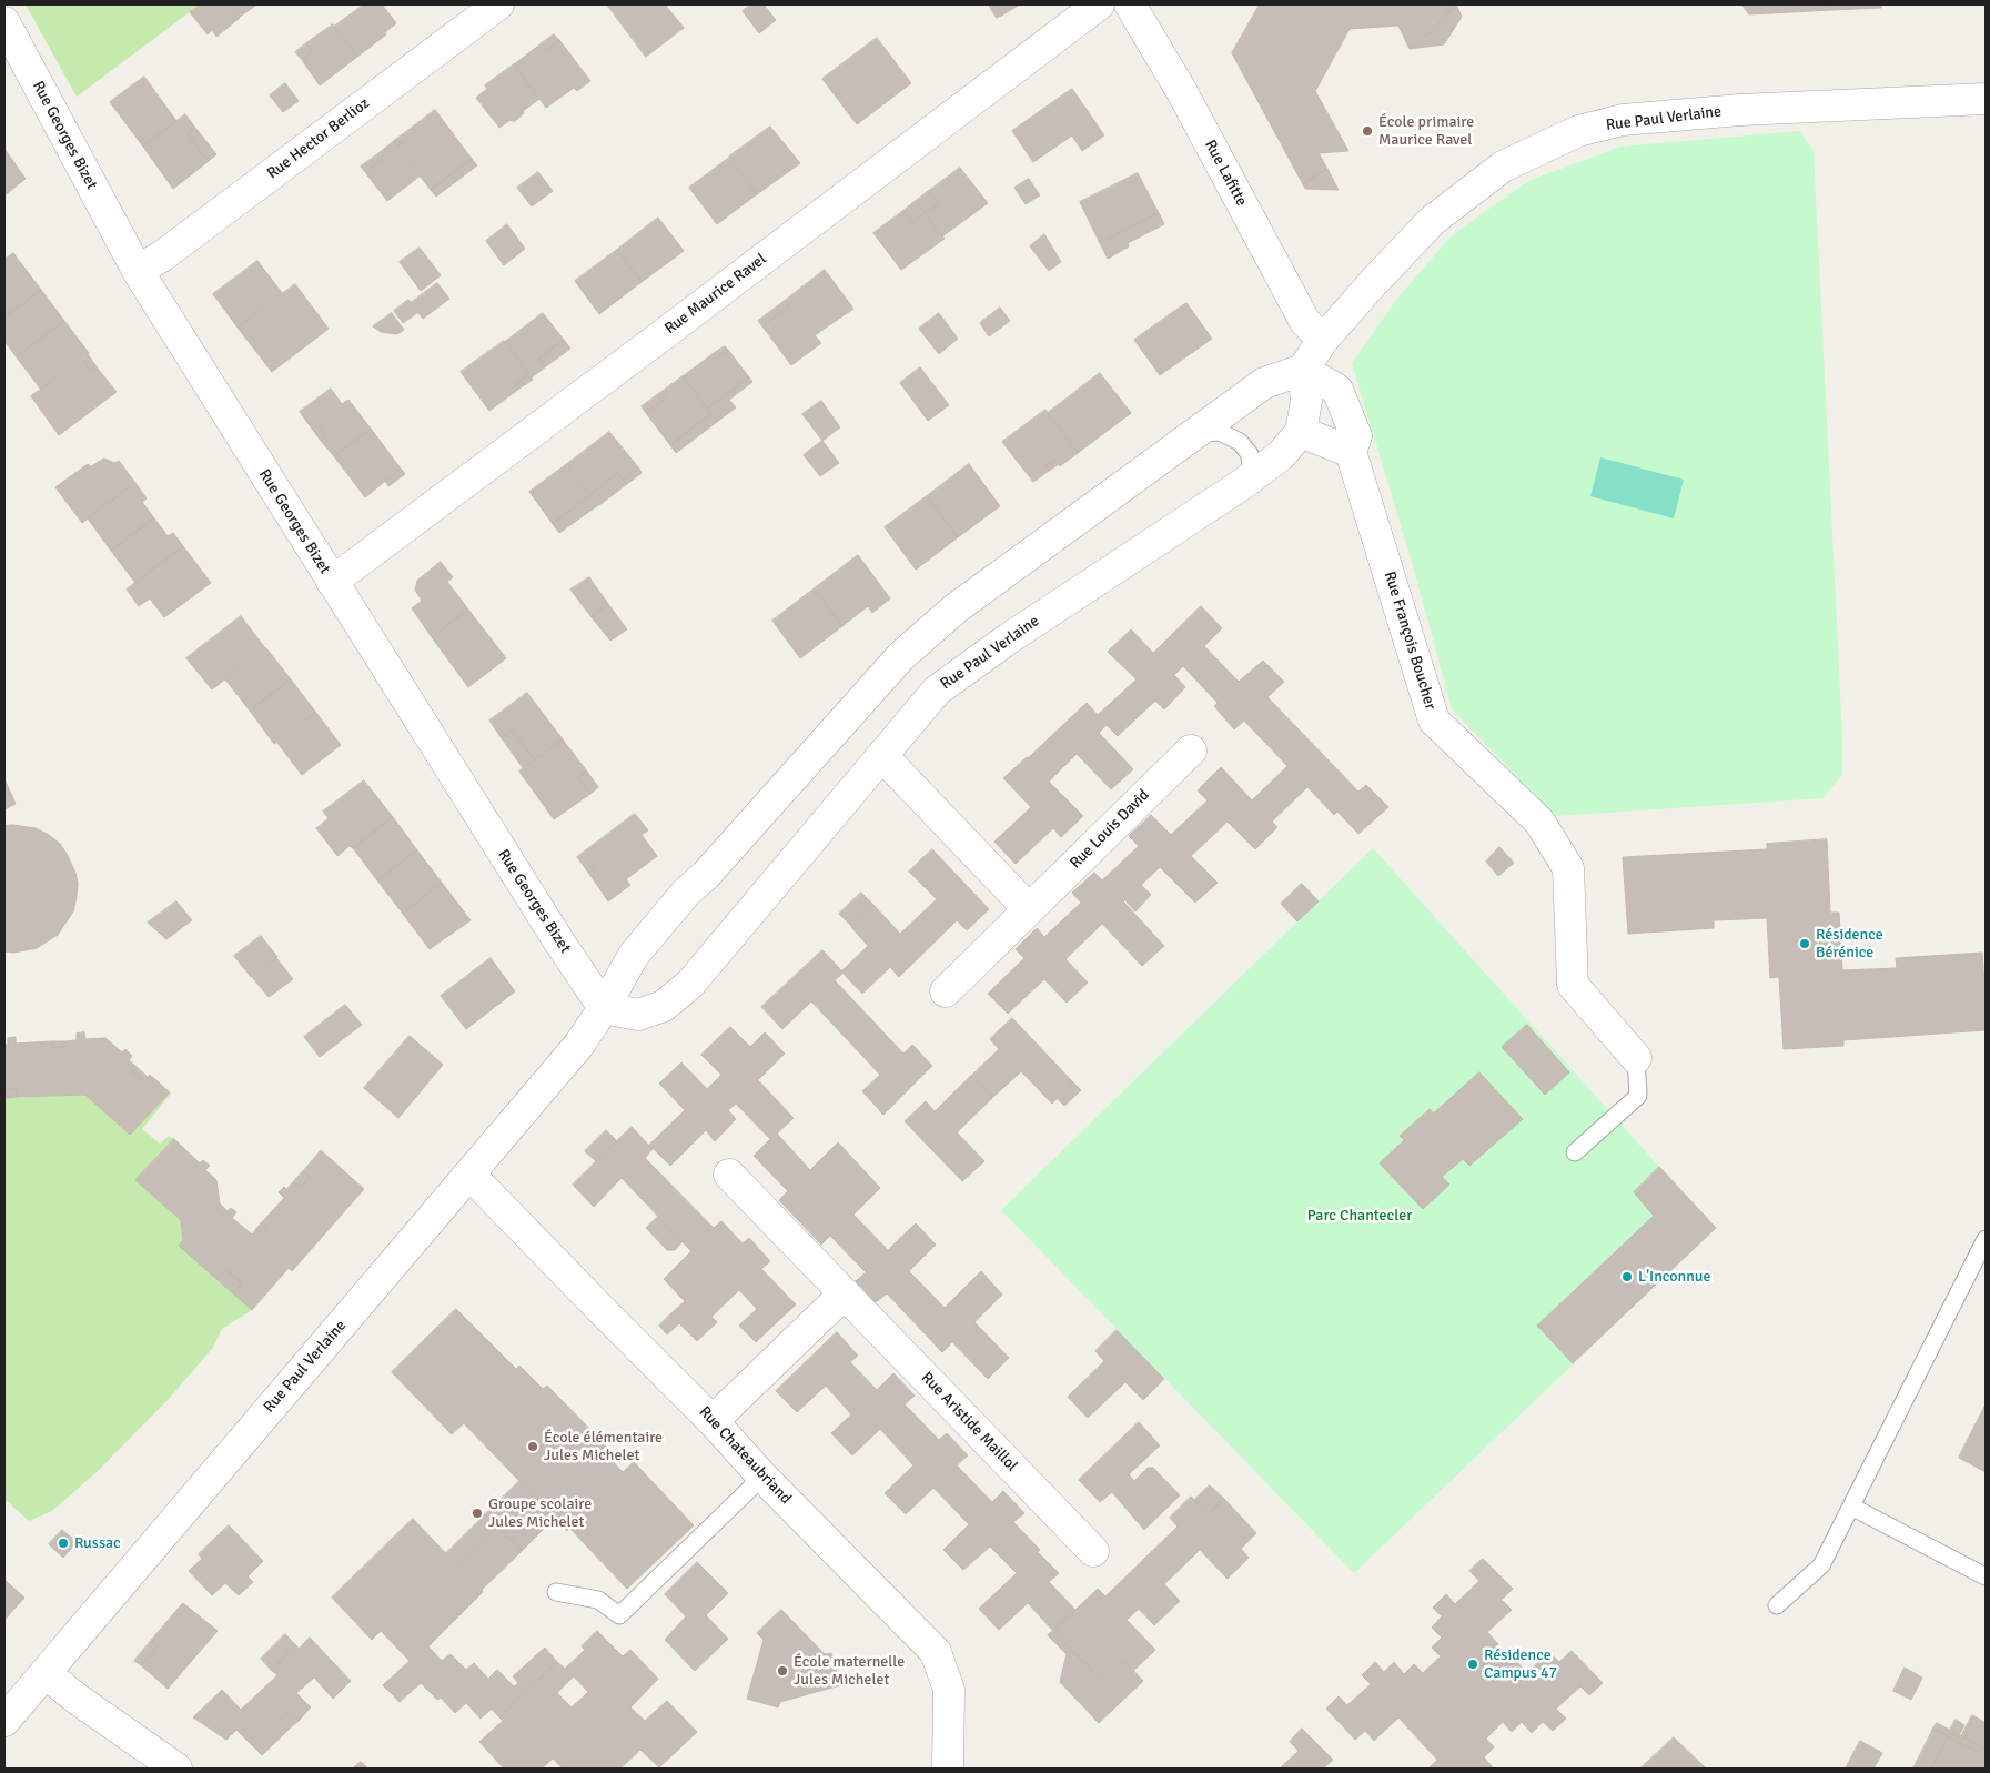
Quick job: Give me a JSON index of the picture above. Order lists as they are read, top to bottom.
{
  "streets": {
    "street": [
      "Rue Paul Verlaine",
      "Rue Georges Bizet",
      "Rue Hector Berlioz",
      "Rue Lafitte",
      "Rue Maurice Ravel",
      "Rue François Boucher",
      "Rue Louis David",
      "Rue Aristide Maillol",
      "Rue Chateaubriand"
    ]
  },
  "crossings": [
    ["Rue Paul Verlaine", "Rue Georges Bizet"],
    ["Rue Paul Verlaine", "Rue Lafitte"],
    ["Rue Paul Verlaine", "Rue François Boucher"],
    ["Rue Paul Verlaine", "Rue Chateaubriand"],
    ["Rue Georges Bizet", "Rue Hector Berlioz"],
    ["Rue Georges Bizet", "Rue Maurice Ravel"]
  ],
  "parks": ["Parc Chantecler"],
  "places": [
    "École primaire Maurice Ravel",
    "Résidence Bérénice",
    "L'Inconnue",
    "École élémentaire Jules Michelet",
    "Groupe scolaire Jules Michelet",
    "Russac",
    "Résidence Campus 47",
    "École maternelle Jules Michelet"
  ]
}
